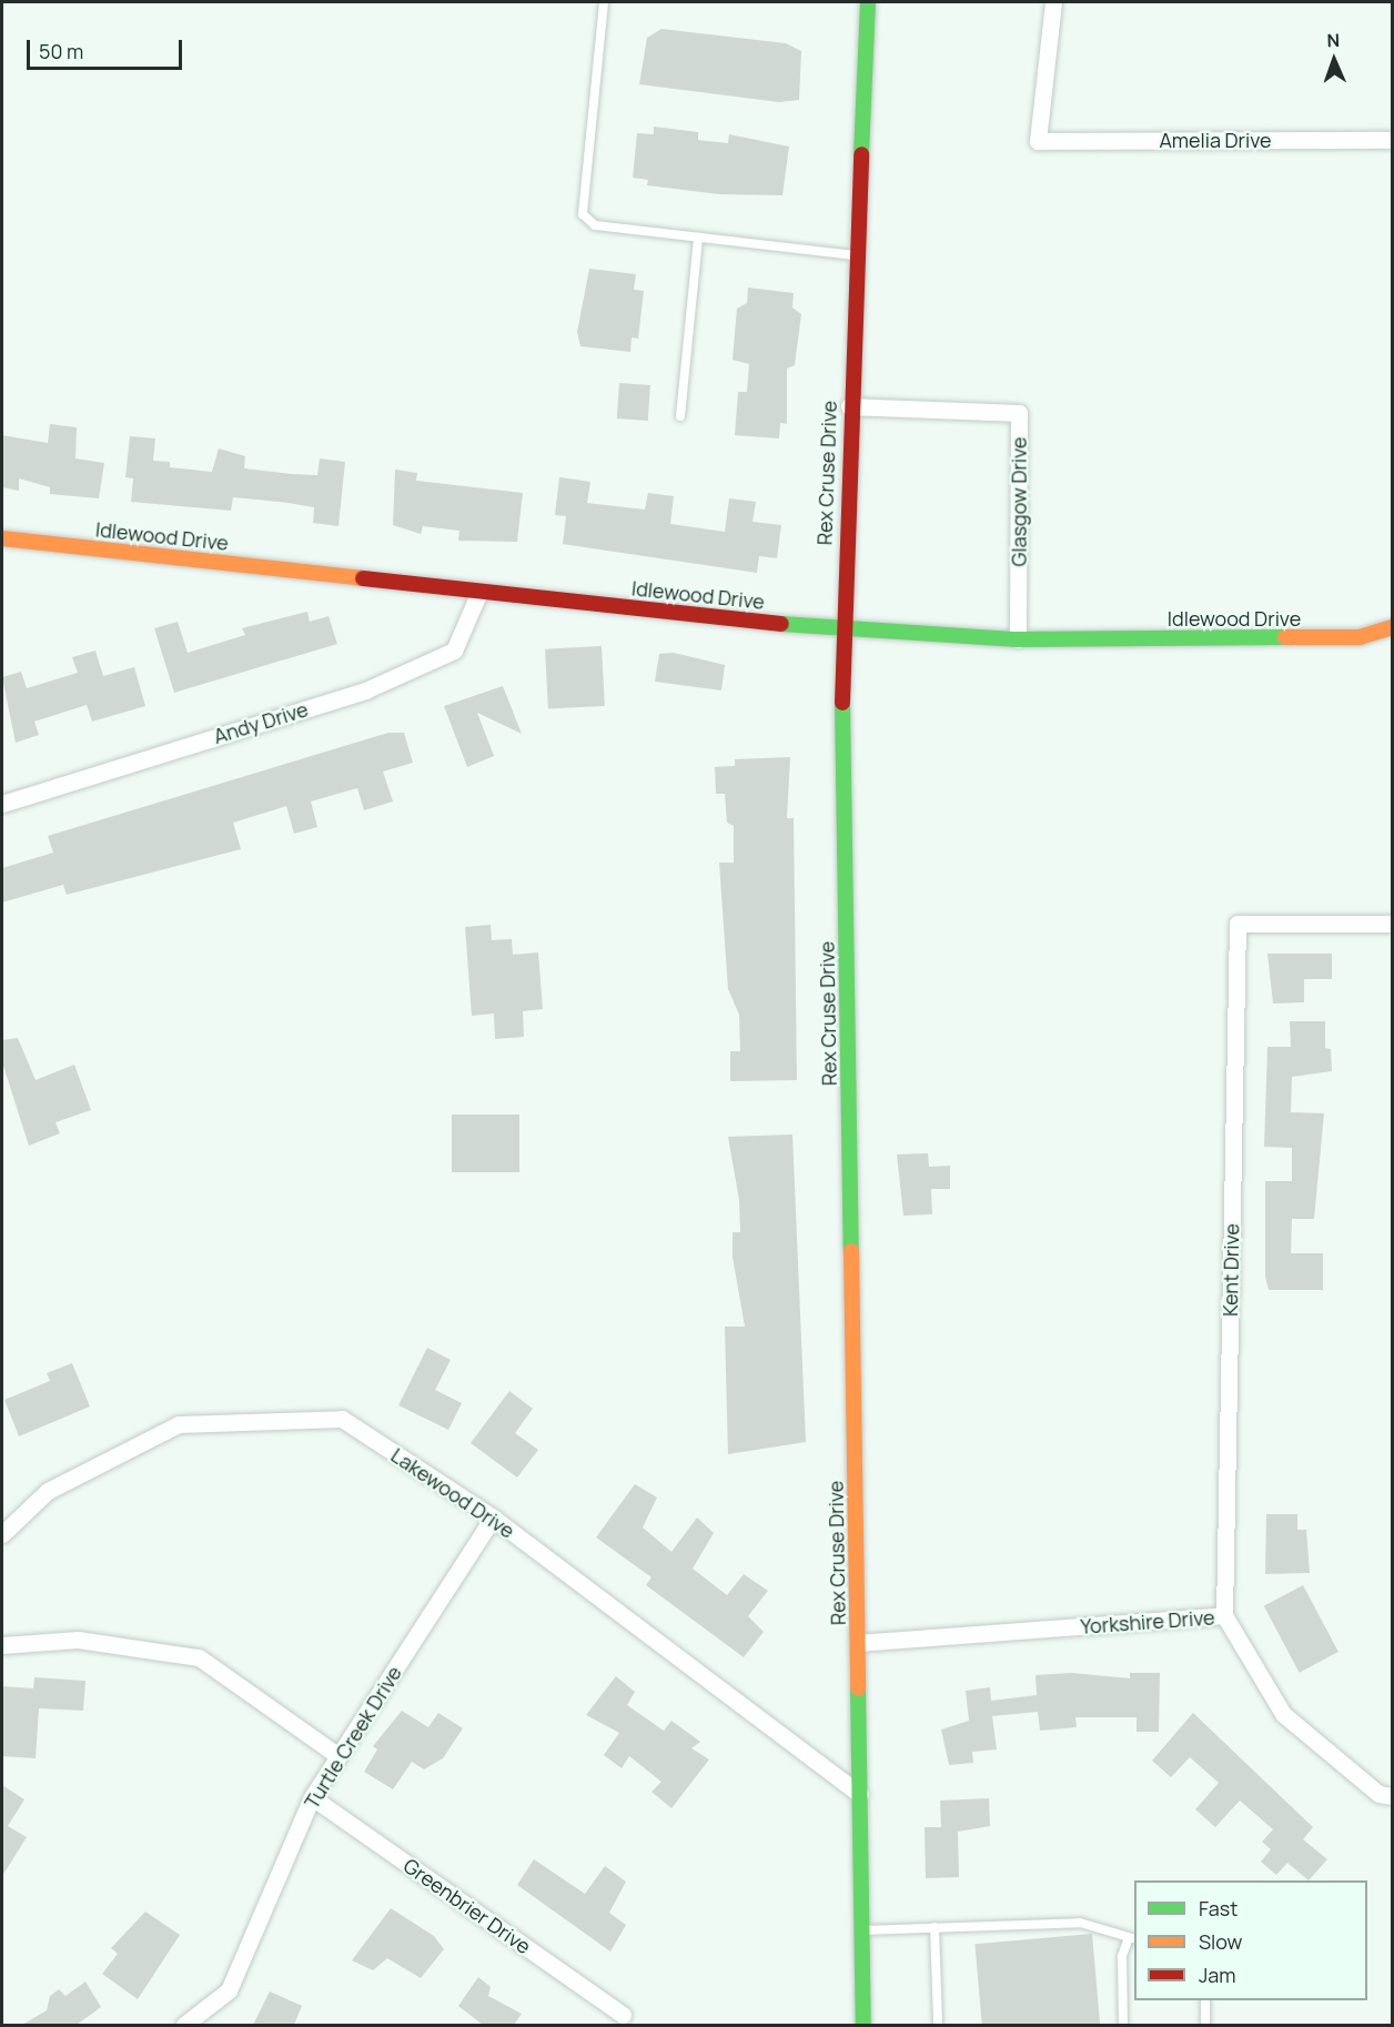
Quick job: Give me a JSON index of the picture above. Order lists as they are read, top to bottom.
{
  "streets": {
    "street": [
      "Amelia Drive",
      "Rex Cruse Drive",
      "Glasgow Drive",
      "Idlewood Drive",
      "Andy Drive",
      "Kent Drive",
      "Lakewood Drive",
      "Yorkshire Drive",
      "Turtle Creek Drive",
      "Greenbrier Drive"
    ]
  },
  "crossings": [
    ["Rex Cruse Drive", "Glasgow Drive"],
    ["Rex Cruse Drive", "Idlewood Drive"],
    ["Rex Cruse Drive", "Lakewood Drive"],
    ["Rex Cruse Drive", "Yorkshire Drive"],
    ["Glasgow Drive", "Idlewood Drive"],
    ["Idlewood Drive", "Andy Drive"],
    ["Kent Drive", "Yorkshire Drive"],
    ["Lakewood Drive", "Turtle Creek Drive"],
    ["Turtle Creek Drive", "Greenbrier Drive"]
  ],
  "legend": ["Fast", "Slow", "Jam"],
  "scale_bar": "50 m",
  "north": "top"
}
